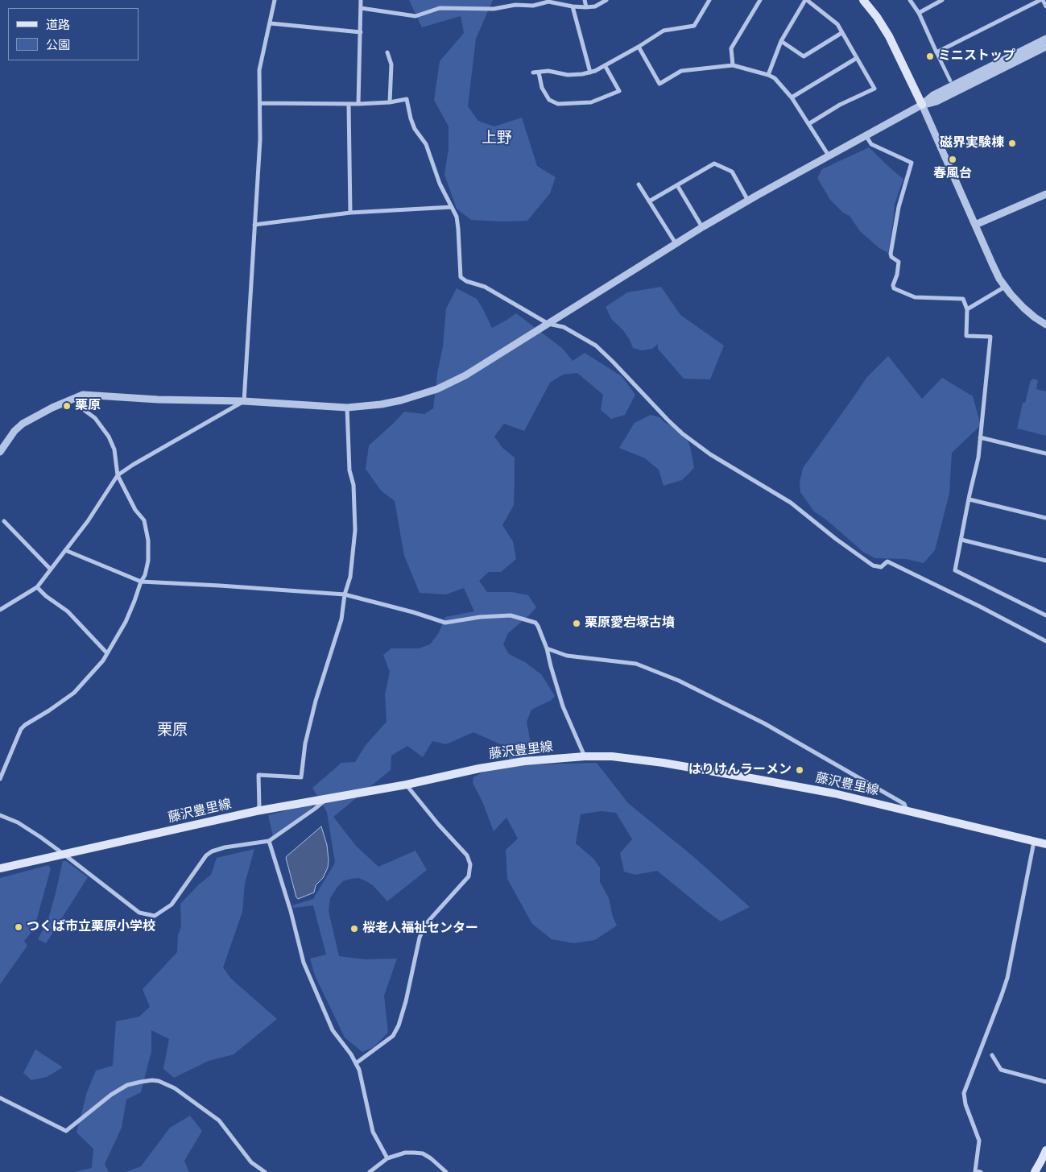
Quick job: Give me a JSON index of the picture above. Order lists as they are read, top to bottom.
{
  "streets": {
    "main road": ["藤沢豊里線"]
  },
  "districts": ["上野", "栗原"],
  "places": [
    "ミニストップ",
    "磁界実験棟",
    "春風台",
    "栗原",
    "栗原愛宕塚古墳",
    "はりけんラーメン",
    "つくば市立栗原小学校",
    "桜老人福祉センター"
  ],
  "legend": ["道路", "公園"]
}
